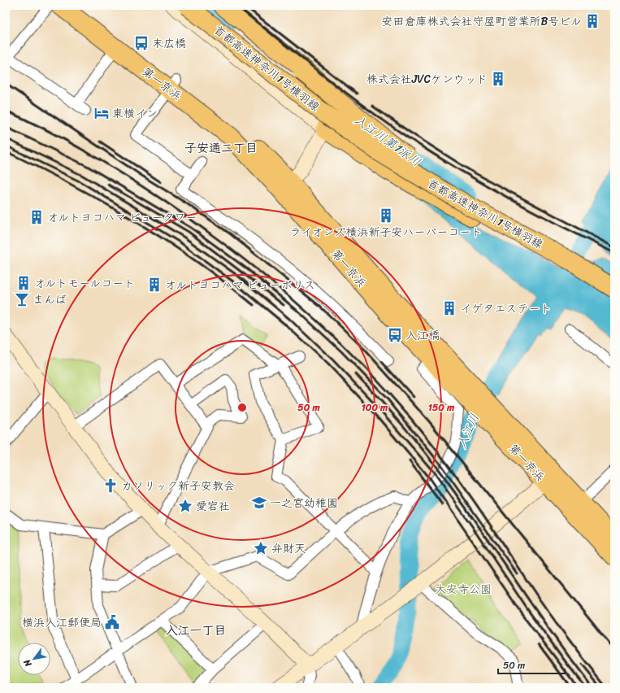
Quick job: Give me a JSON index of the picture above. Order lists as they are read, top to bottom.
{
  "streets": {
    "highway": ["首都高速神奈川1号横羽線", "第一京浜"]
  },
  "districts": ["子安通二丁目", "入江一丁目"],
  "water": ["入江川第1派川", "入江川"],
  "parks": ["大安寺公園"],
  "places": {
    "building": [
      "安田倉庫株式会社守屋町営業所B号ビル",
      "株式会社JVCケンウッド",
      "ライオンズ横浜新子安ハーバーコート",
      "オルトヨコハマ ビュータワー",
      "オルトモールコート",
      "オルトヨコハマ ビューポリス",
      "イゲタエステート"
    ],
    "bus stop": ["末広橋", "入江橋"],
    "hotel": ["東横イン"],
    "bar": ["まんば"],
    "church": ["カソリック新子安教会"],
    "school or university": ["一之宮幼稚園"],
    "place": ["愛宕社", "弁財天"],
    "public building": ["横浜入江郵便局"]
  },
  "scale_bar": "50 m",
  "north": "bottom left",
  "rings": ["50 m", "100 m", "150 m"]
}
